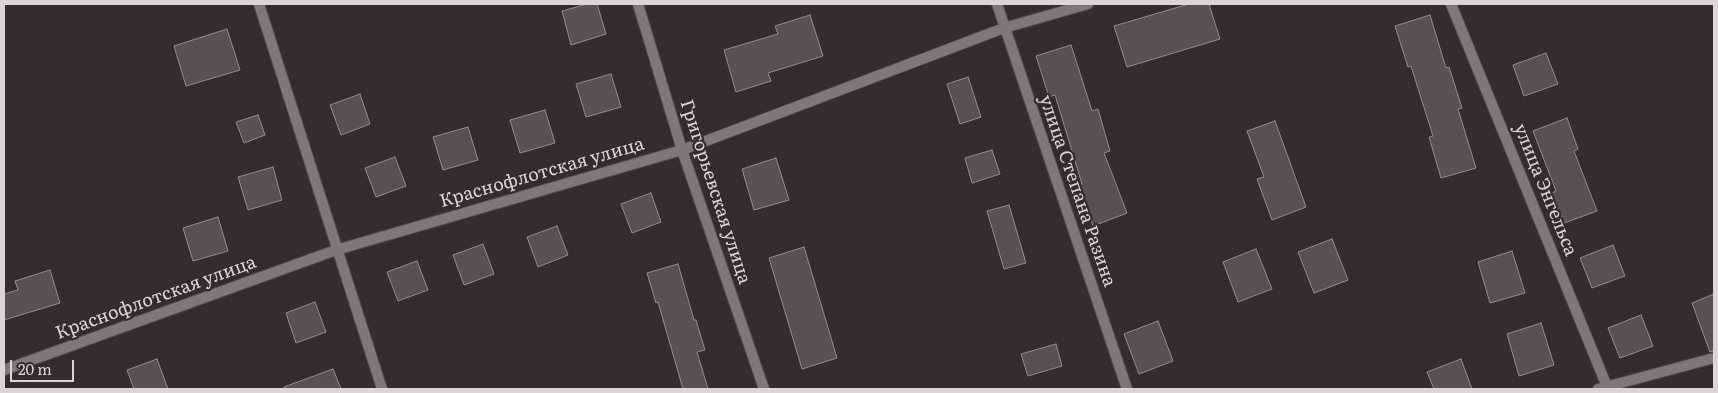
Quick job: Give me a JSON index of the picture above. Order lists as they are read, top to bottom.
{
  "streets": {
    "street": [
      "Краснофлотская улица",
      "улица Энгельса",
      "улица Степана Разина",
      "Григорьевская улица"
    ]
  },
  "crossings": [
    ["Краснофлотская улица", "улица Степана Разина"],
    ["Краснофлотская улица", "Григорьевская улица"]
  ],
  "scale_bar": "20 m"
}
